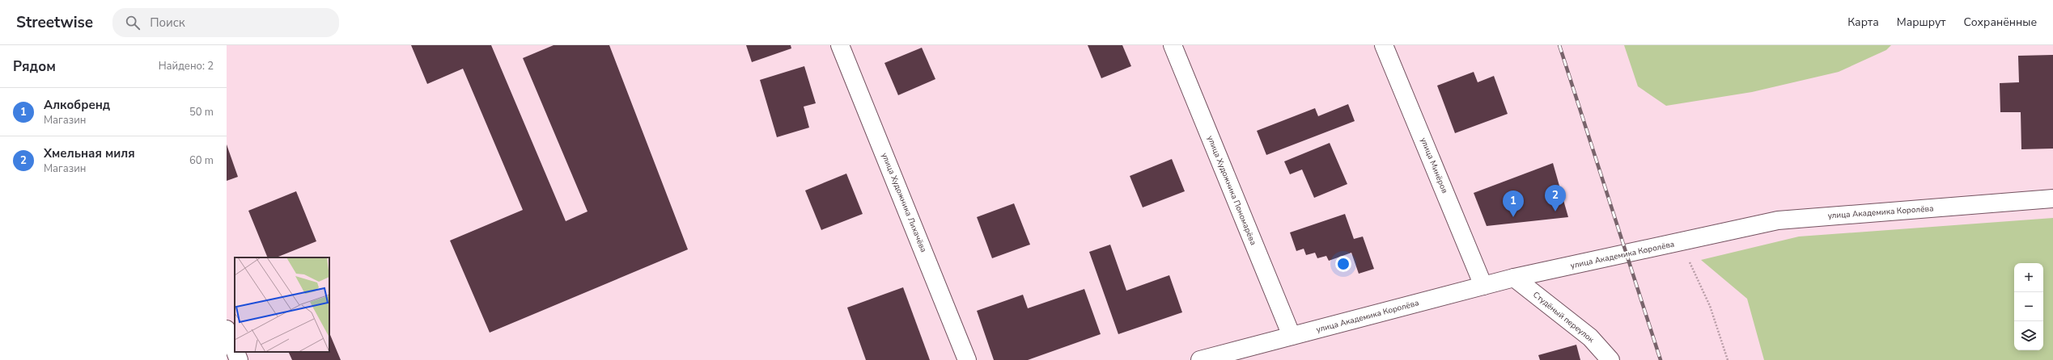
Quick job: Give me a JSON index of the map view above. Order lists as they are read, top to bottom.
{
  "streets": {
    "street": [
      "улица Минёров",
      "улица Художника Пономарёва",
      "улица Художника Лихачёва",
      "улица Академика Королёва",
      "Студёный переулок"
    ]
  },
  "crossings": [
    ["улица Минёров", "улица Академика Королёва"],
    ["улица Художника Пономарёва", "улица Академика Королёва"],
    ["улица Академика Королёва", "Студёный переулок"]
  ],
  "page": {
    "header": "Streetwise",
    "search": "Поиск",
    "nav": ["Карта", "Маршрут", "Сохранённые"],
    "heading": ["Рядом", "Найдено: 2"],
    "list": [
      {
        "mark": "1",
        "name": "Алкобренд",
        "note": "Магазин",
        "value": "50 m"
      },
      {
        "mark": "2",
        "name": "Хмельная миля",
        "note": "Магазин",
        "value": "60 m"
      }
    ],
    "pins": ["2", "1"],
    "map_buttons": ["+", "−"]
  }
}
